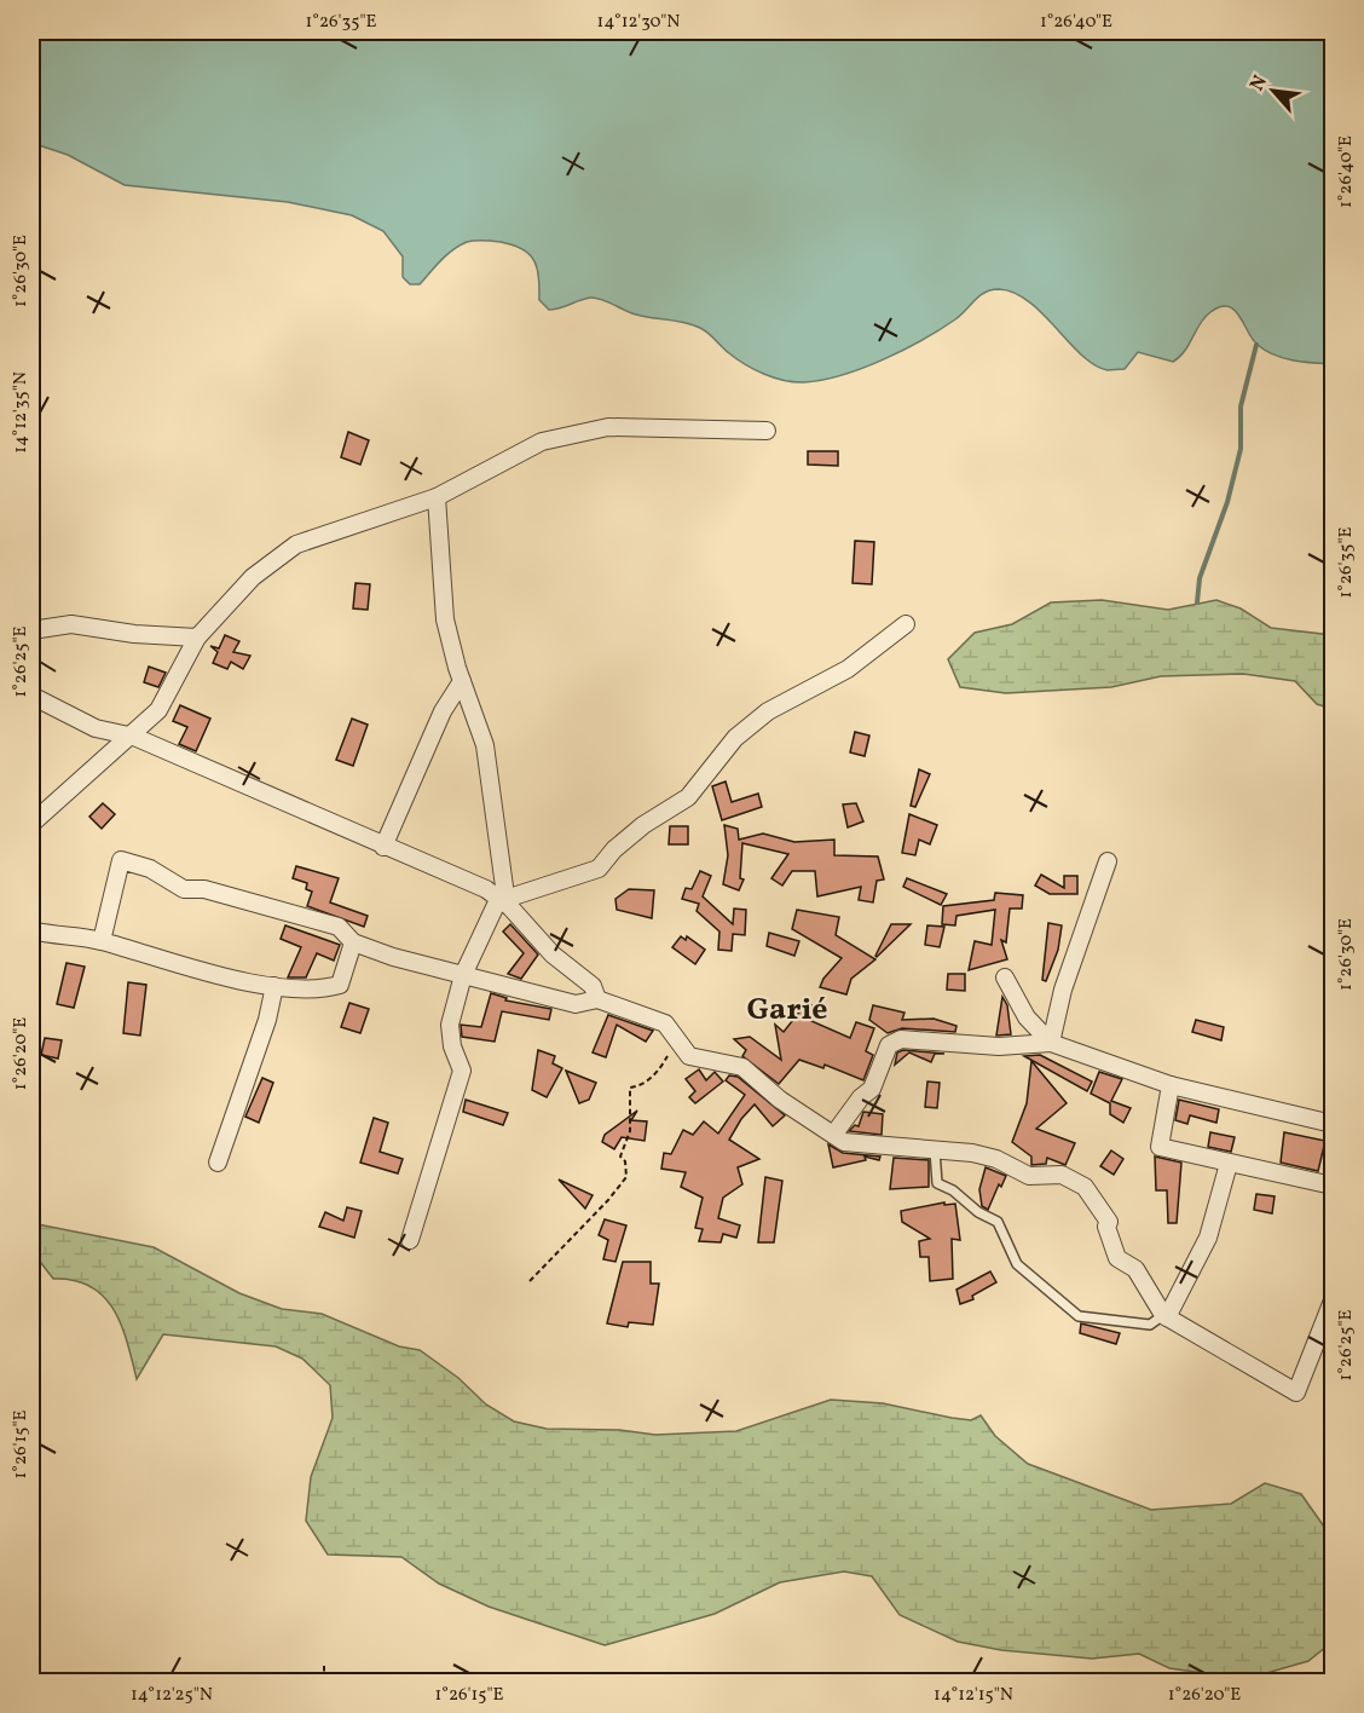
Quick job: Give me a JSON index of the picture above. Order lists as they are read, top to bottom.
{
  "districts": ["Garié"],
  "north": "top left",
  "coordinates": [
    "1°26'35\"E",
    "14°12'30\"N",
    "1°26'40\"E",
    "1°26'30\"E",
    "14°12'35\"N",
    "1°26'25\"E",
    "1°26'20\"E",
    "1°26'15\"E",
    "14°12'25\"N",
    "14°12'15\"N"
  ]
}
